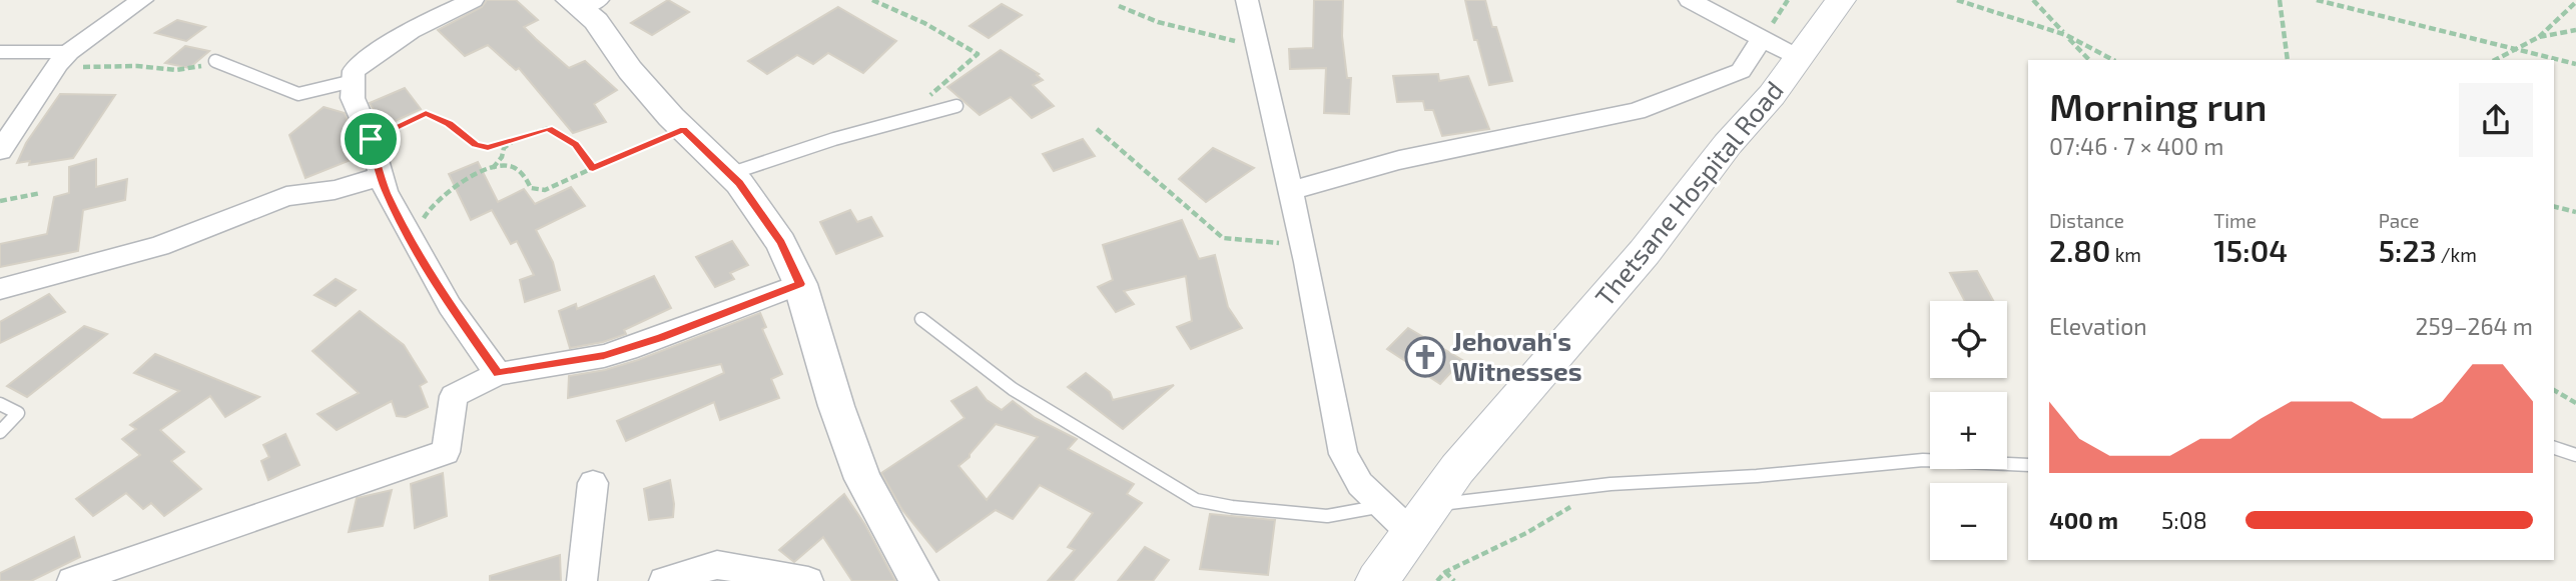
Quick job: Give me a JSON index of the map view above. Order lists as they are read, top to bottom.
{
  "streets": {
    "main road": ["Thetsane Hospital Road"]
  },
  "places": {
    "church": ["Jehovah's Witnesses"]
  },
  "page": {
    "heading": ["Morning run", "07:46 · 7 × 400 m"],
    "stats": [
      ["Distance", "2.80 km"],
      ["Time", "15:04"],
      ["Pace", "5:23 /km"]
    ],
    "chart": ["Elevation", "259–264 m"],
    "map_buttons": ["+", "−"],
    "list": [
      {
        "name": "400 m",
        "note": "5:08"
      }
    ]
  }
}
